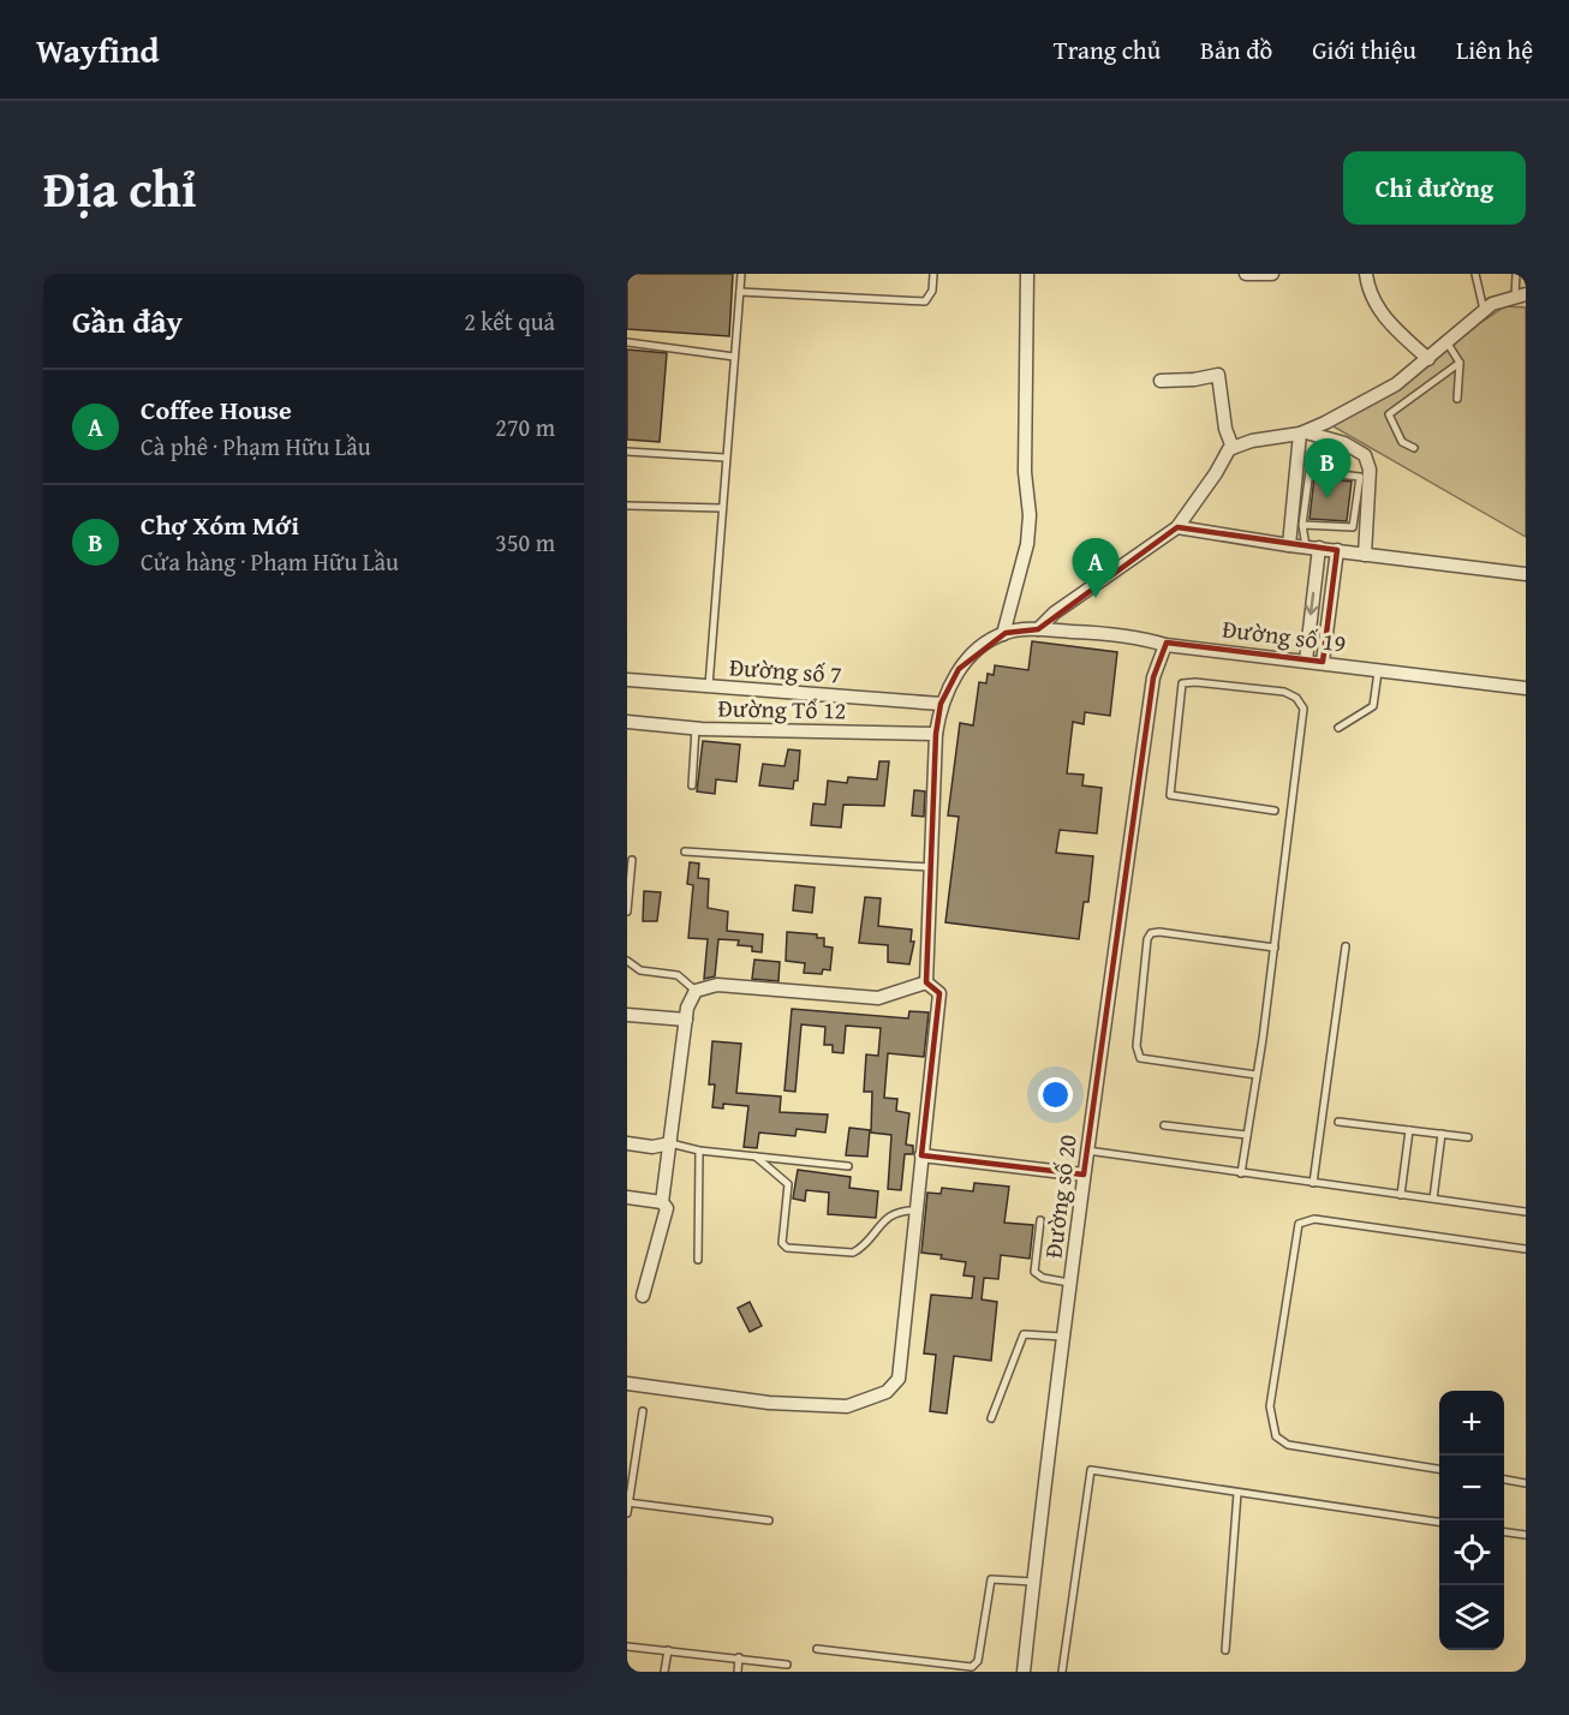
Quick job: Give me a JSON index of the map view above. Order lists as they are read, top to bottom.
{
  "streets": {
    "street": [
      "Đường số 19",
      "Đường số 7",
      "Đường Tổ 12",
      "Đường số 20"
    ]
  },
  "crossings": [
    ["Đường số 19", "Đường số 20"]
  ],
  "page": {
    "header": "Wayfind",
    "nav": [
      "Trang chủ",
      "Bản đồ",
      "Giới thiệu",
      "Liên hệ"
    ],
    "title": "Địa chỉ",
    "buttons": "Chỉ đường",
    "heading": ["Gần đây", "2 kết quả"],
    "list": [
      {
        "mark": "A",
        "name": "Coffee House",
        "note": "Cà phê · Phạm Hữu Lầu",
        "value": "270 m"
      },
      {
        "mark": "B",
        "name": "Chợ Xóm Mới",
        "note": "Cửa hàng · Phạm Hữu Lầu",
        "value": "350 m"
      }
    ],
    "pins": ["B", "A"],
    "map_buttons": ["+", "−"]
  }
}
